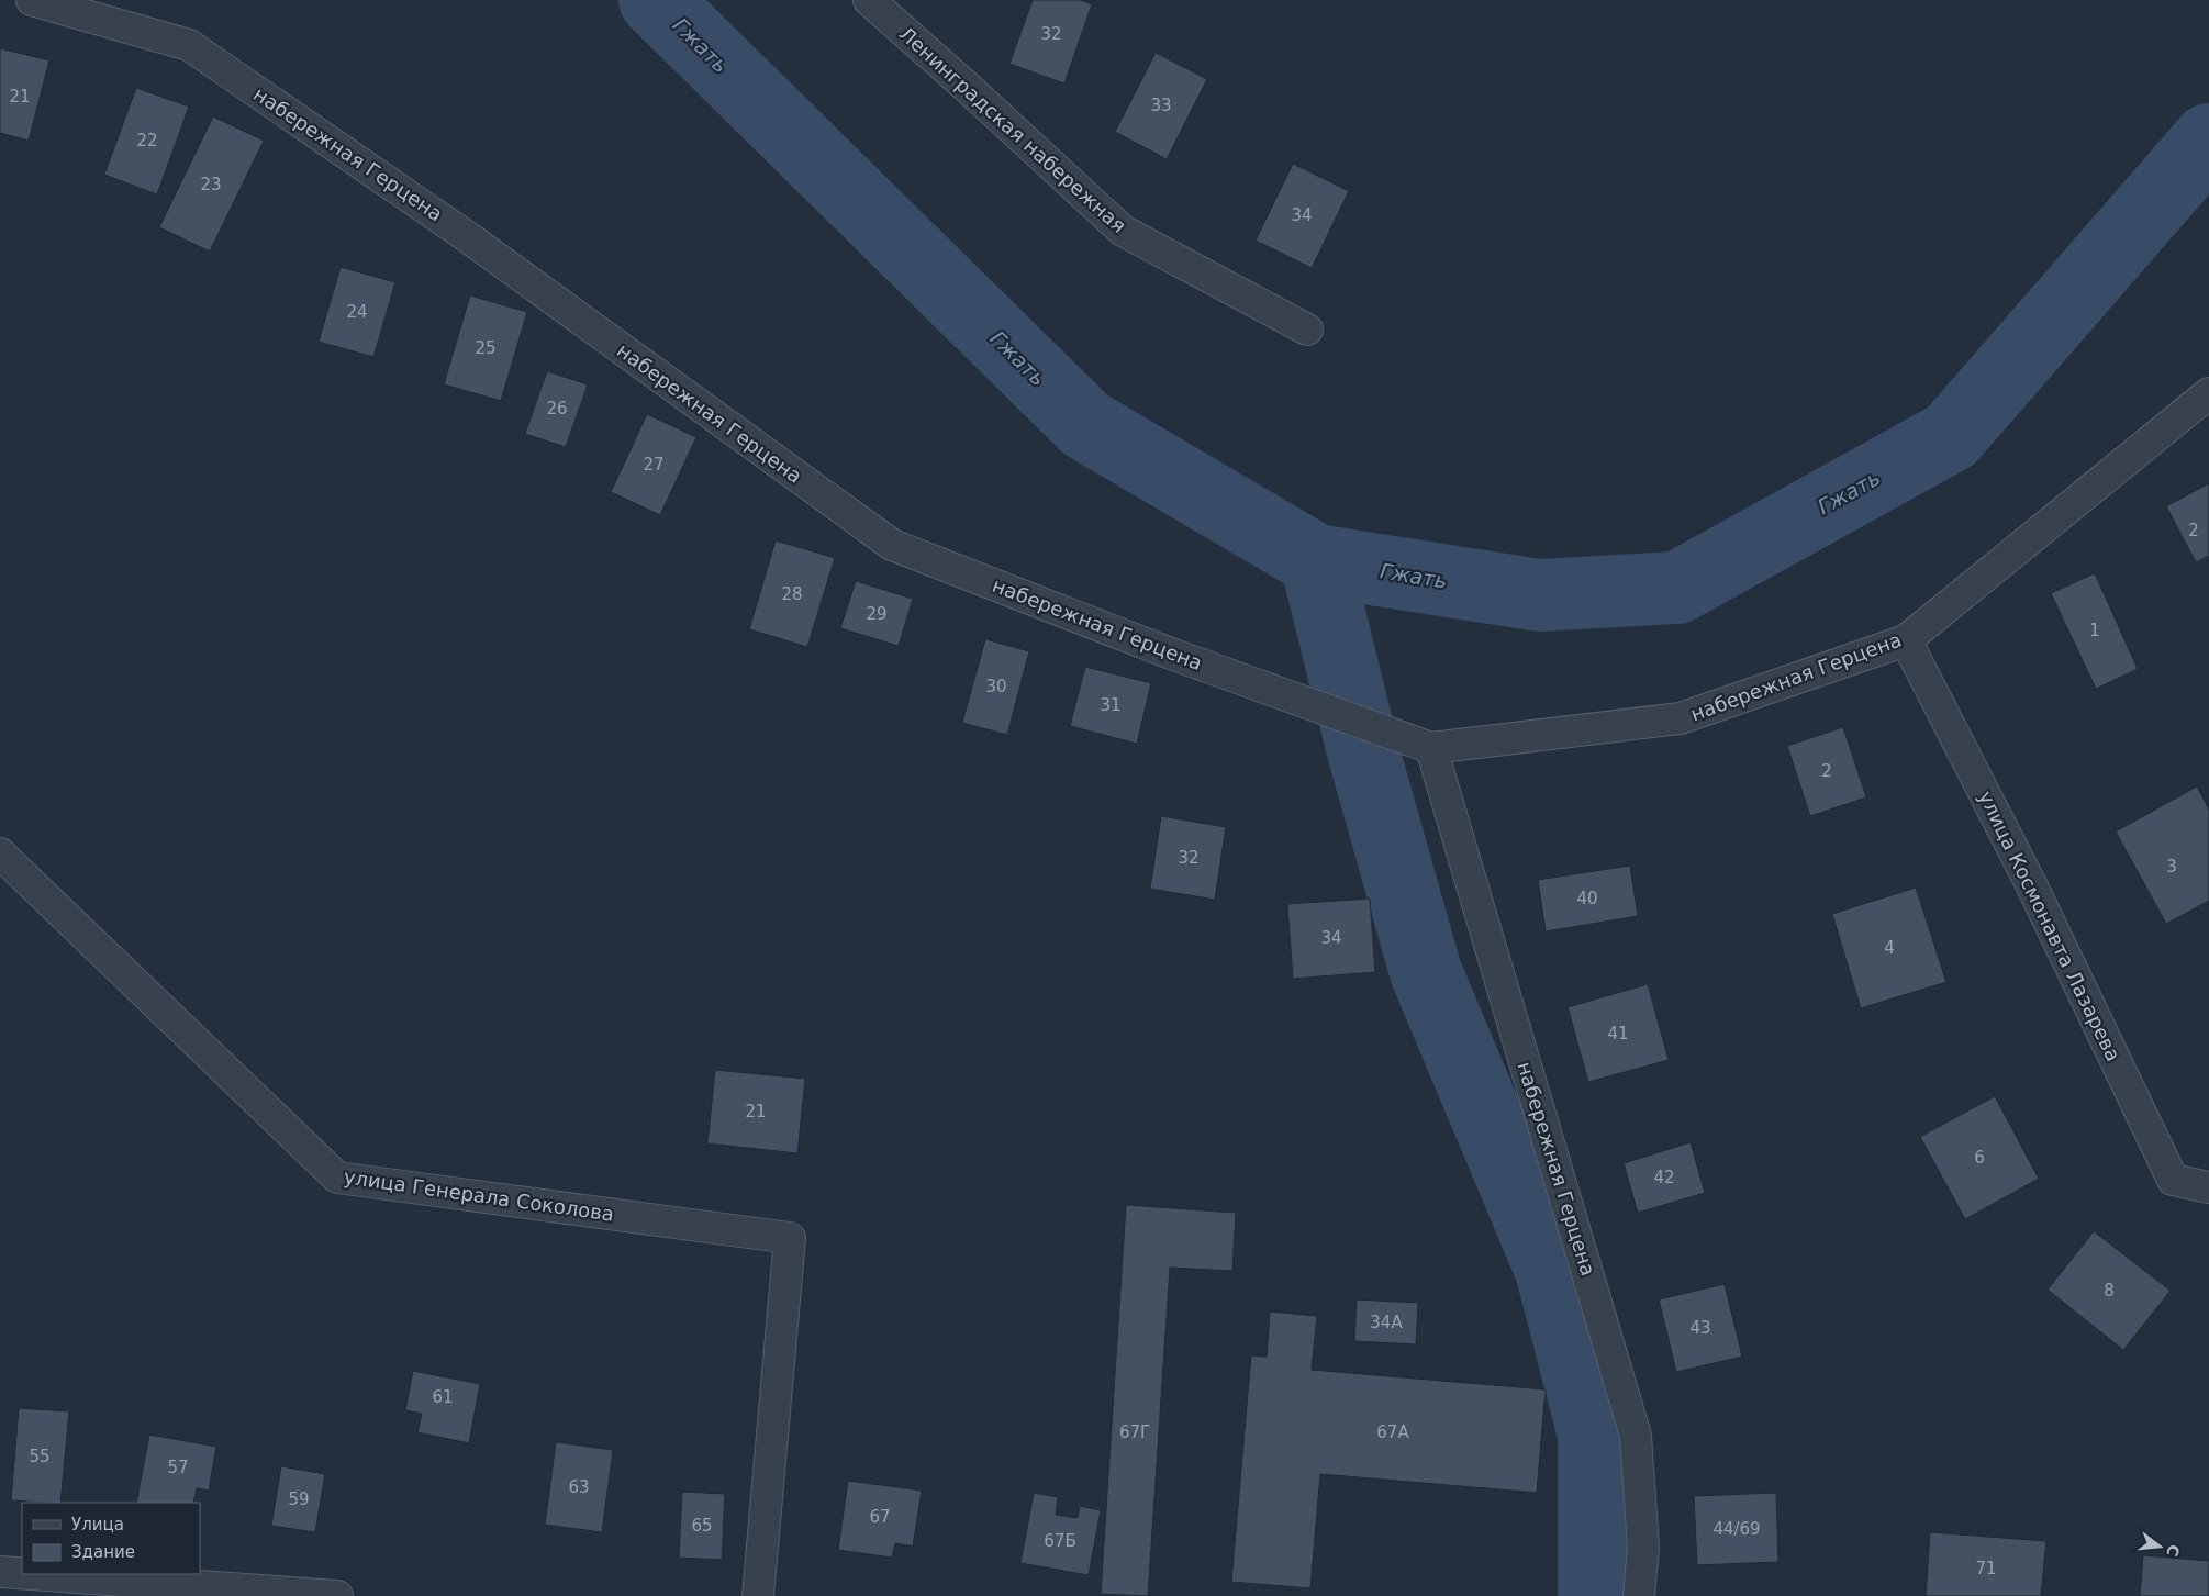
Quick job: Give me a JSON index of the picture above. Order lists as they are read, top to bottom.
{
  "streets": {
    "street": [
      "Ленинградская набережная",
      "набережная Герцена",
      "улица Космонавта Лазарева",
      "улица Генерала Соколова"
    ]
  },
  "crossings": [
    ["набережная Герцена", "улица Космонавта Лазарева"]
  ],
  "water": ["Гжать"],
  "house_numbers": [
    "32",
    "21",
    "33",
    "22",
    "23",
    "34",
    "24",
    "25",
    "26",
    "27",
    "2",
    "28",
    "29",
    "1",
    "30",
    "31",
    "2",
    "32",
    "3",
    "40",
    "34",
    "4",
    "41",
    "21",
    "6",
    "42",
    "8",
    "34А",
    "43",
    "61",
    "67Г",
    "67А",
    "55",
    "57",
    "63",
    "59",
    "67",
    "65",
    "44/69",
    "67Б",
    "71"
  ],
  "legend": ["Улица", "Здание"],
  "north": "right"
}
